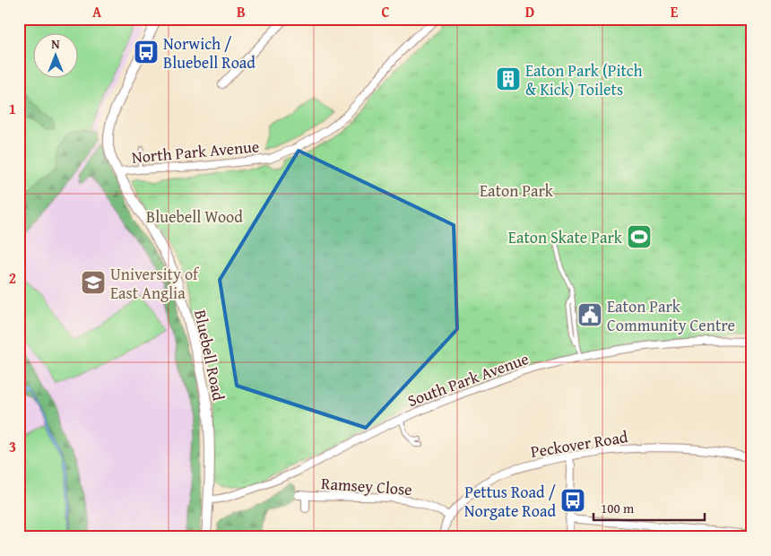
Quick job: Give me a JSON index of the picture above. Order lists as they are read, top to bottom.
{
  "streets": {
    "street": [
      "North Park Avenue",
      "Bluebell Road",
      "South Park Avenue",
      "Peckover Road",
      "Ramsey Close"
    ]
  },
  "crossings": [
    ["North Park Avenue", "Bluebell Road"],
    ["Bluebell Road", "South Park Avenue"],
    ["Peckover Road", "Ramsey Close"]
  ],
  "parks": ["Eaton Park", "Bluebell Wood"],
  "places": {
    "bus stop": ["Norwich / Bluebell Road", "Pettus Road / Norgate Road"],
    "building": ["Eaton Park (Pitch & Kick) Toilets"],
    "sports": ["Eaton Skate Park"],
    "school or university": ["University of East Anglia"],
    "public building": ["Eaton Park Community Centre"]
  },
  "scale_bar": "100 m",
  "north": "top",
  "grid": {
    "columns": [
      "A",
      "B",
      "C",
      "D",
      "E"
    ],
    "rows": ["1", "2", "3"]
  }
}
